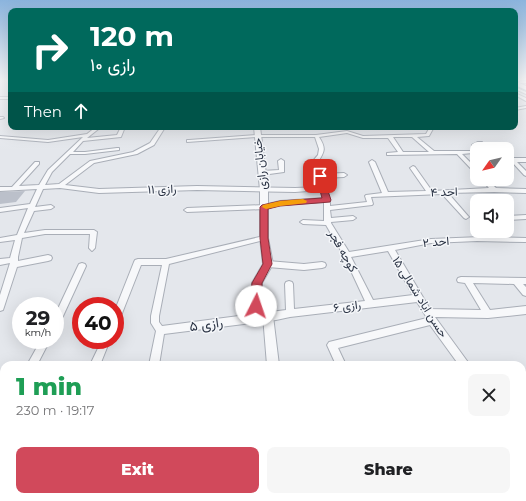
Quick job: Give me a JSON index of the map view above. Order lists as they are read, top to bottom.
{
  "streets": {
    "street": [
      "خیابان رازی",
      "رازی ۱۱",
      "احد ۴",
      "احد ۲",
      "کوچه فجر",
      "حسن اباد شمالی ۱۵",
      "رازی ۶",
      "رازی ۵"
    ]
  },
  "crossings": [
    ["خیابان رازی", "رازی ۱۱"],
    ["رازی ۱۱", "کوچه فجر"],
    ["احد ۴", "کوچه فجر"],
    ["احد ۲", "کوچه فجر"],
    ["احد ۲", "حسن اباد شمالی ۱۵"],
    ["کوچه فجر", "رازی ۶"],
    ["حسن اباد شمالی ۱۵", "رازی ۶"],
    ["رازی ۶", "رازی ۵"]
  ],
  "north": "bottom left",
  "page": {
    "turn": ["120 m", "رازی ۱۰"],
    "then": "Then",
    "speed": "29 km/h",
    "limit": "40",
    "heading": ["1 min", "230 m · 19:17"],
    "buttons": ["Exit", "Share"]
  }
}
